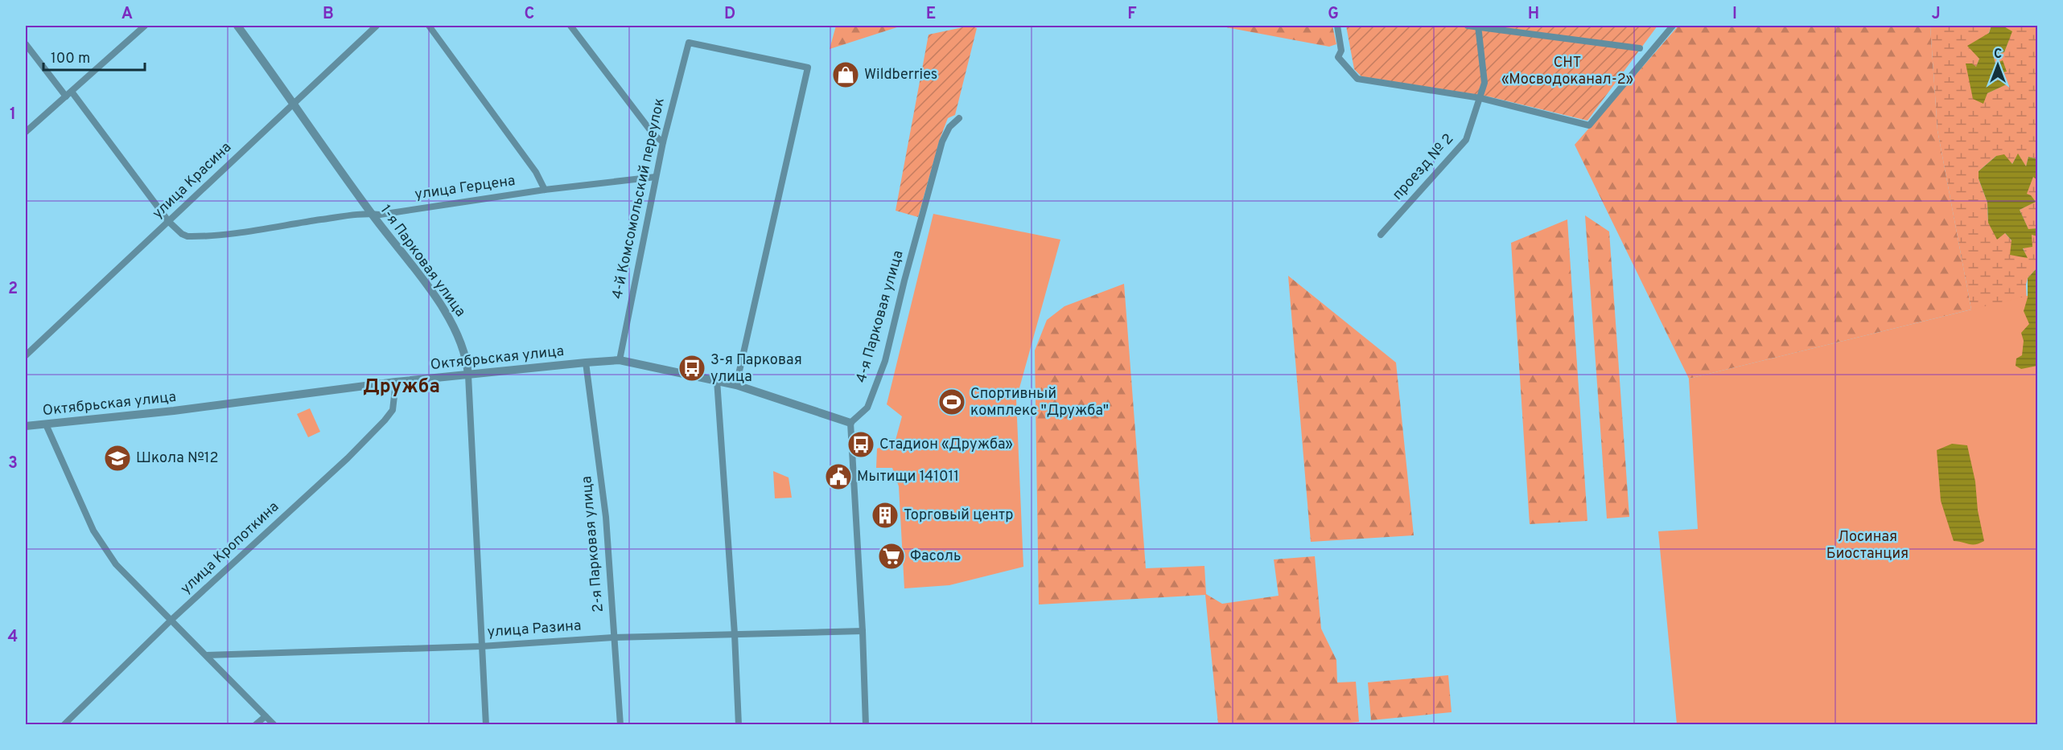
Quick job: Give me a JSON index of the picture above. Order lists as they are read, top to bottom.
{
  "streets": {
    "street": [
      "проезд № 2",
      "улица Красина",
      "улица Герцена",
      "4-й Комсомольский переулок",
      "1-я Парковая улица",
      "4-я Парковая улица",
      "Октябрьская улица",
      "2-я Парковая улица",
      "улица Кропоткина",
      "улица Разина"
    ]
  },
  "crossings": [
    ["улица Красина", "улица Герцена"],
    ["улица Красина", "1-я Парковая улица"],
    ["улица Герцена", "4-й Комсомольский переулок"],
    ["улица Герцена", "1-я Парковая улица"],
    ["4-й Комсомольский переулок", "Октябрьская улица"],
    ["1-я Парковая улица", "Октябрьская улица"],
    ["1-я Парковая улица", "улица Разина"],
    ["4-я Парковая улица", "Октябрьская улица"],
    ["Октябрьская улица", "2-я Парковая улица"],
    ["Октябрьская улица", "улица Кропоткина"],
    ["2-я Парковая улица", "улица Разина"]
  ],
  "districts": ["Дружба"],
  "parks": ["СНТ «Мосводоканал-2»", "Лосиная Биостанция"],
  "places": {
    "shop": ["Wildberries"],
    "bus stop": ["3-я Парковая улица", "Стадион «Дружба»"],
    "sports": ["Спортивный комплекс \"Дружба\""],
    "school or university": ["Школа №12"],
    "public building": ["Мытищи 141011"],
    "building": ["Торговый центр"],
    "supermarket": ["Фасоль"]
  },
  "scale_bar": "100 m",
  "north": "top",
  "grid": {
    "columns": [
      "A",
      "B",
      "C",
      "D",
      "E",
      "F",
      "G",
      "H",
      "I",
      "J"
    ],
    "rows": [
      "1",
      "2",
      "3",
      "4"
    ]
  }
}
